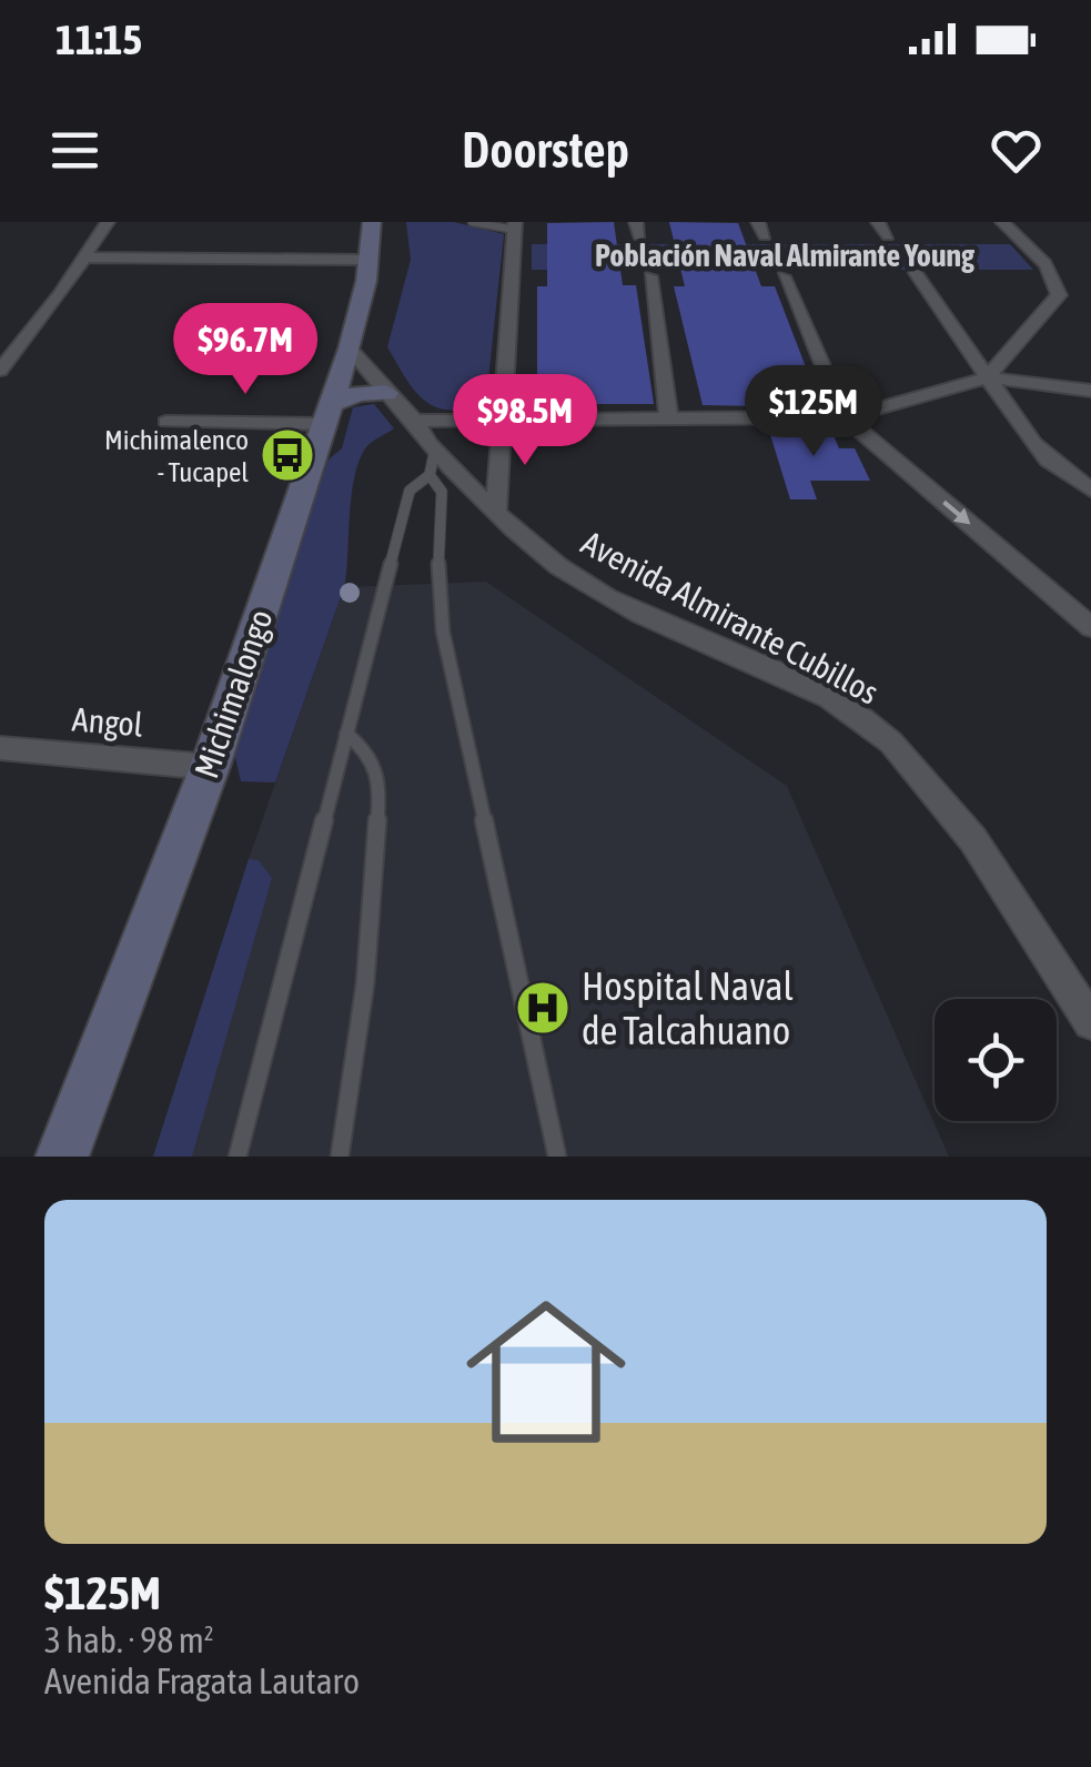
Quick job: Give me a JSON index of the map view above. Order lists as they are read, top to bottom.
{
  "streets": {
    "main road": ["Michimalongo"],
    "street": ["Avenida Almirante Cubillos", "Angol"]
  },
  "crossings": [
    ["Avenida Almirante Cubillos", "Michimalongo"],
    ["Michimalongo", "Angol"]
  ],
  "districts": ["Población Naval Almirante Young"],
  "places": {
    "bus stop": ["Michimalenco - Tucapel"],
    "hospital": ["Hospital Naval de Talcahuano"]
  },
  "page": {
    "status": "11:15",
    "header": "Doorstep",
    "price": ["$96.7M", "$125M", "$98.5M"],
    "list": [
      {
        "name": "$125M",
        "note": "3 hab. · 98 m² · Avenida Fragata Lautaro"
      }
    ]
  }
}
